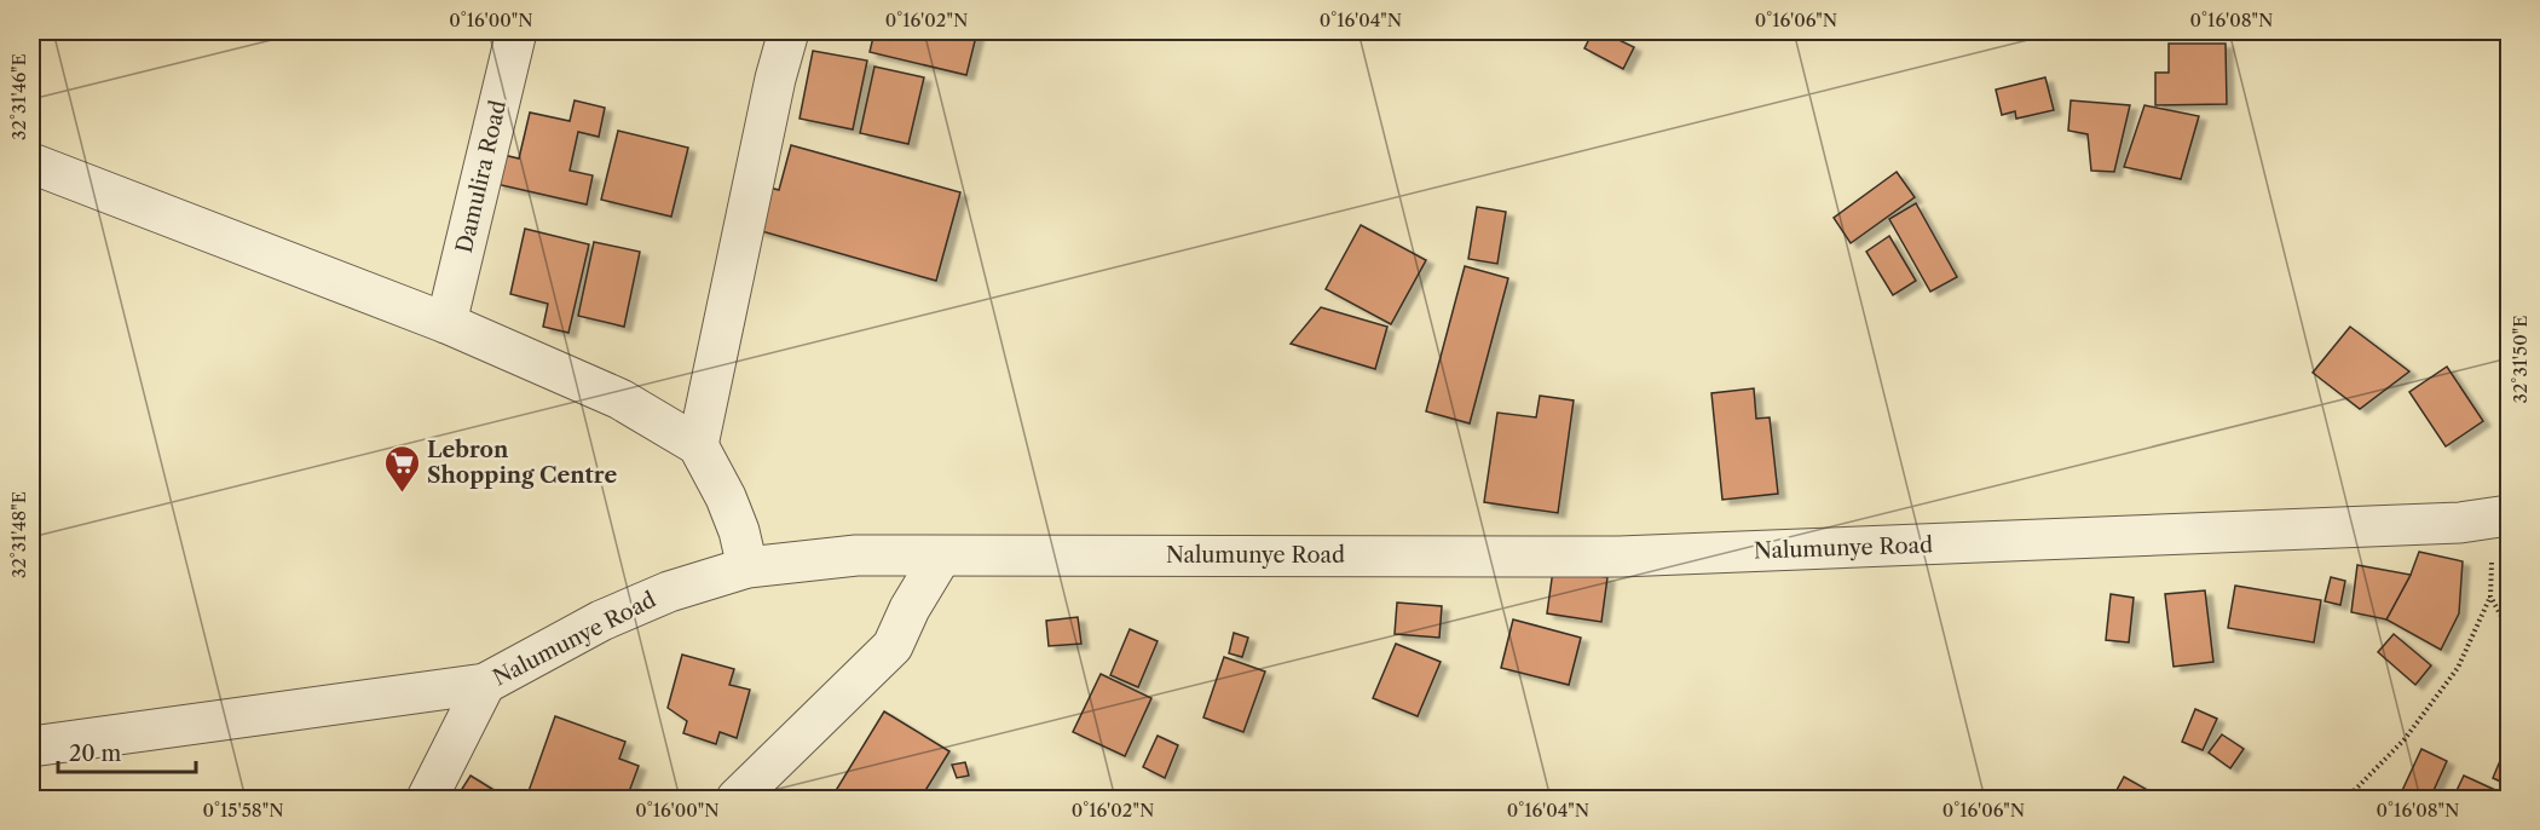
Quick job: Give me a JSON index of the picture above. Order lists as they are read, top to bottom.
{
  "streets": {
    "street": ["Damulira Road", "Nalumunye Road"]
  },
  "places": {
    "supermarket": ["Lebron Shopping Centre"]
  },
  "scale_bar": "20 m",
  "coordinates": [
    "0°16'00\"N",
    "0°16'02\"N",
    "0°16'04\"N",
    "0°16'06\"N",
    "0°16'08\"N",
    "32°31'46\"E",
    "32°31'50\"E",
    "32°31'48\"E",
    "0°15'58\"N"
  ]
}
